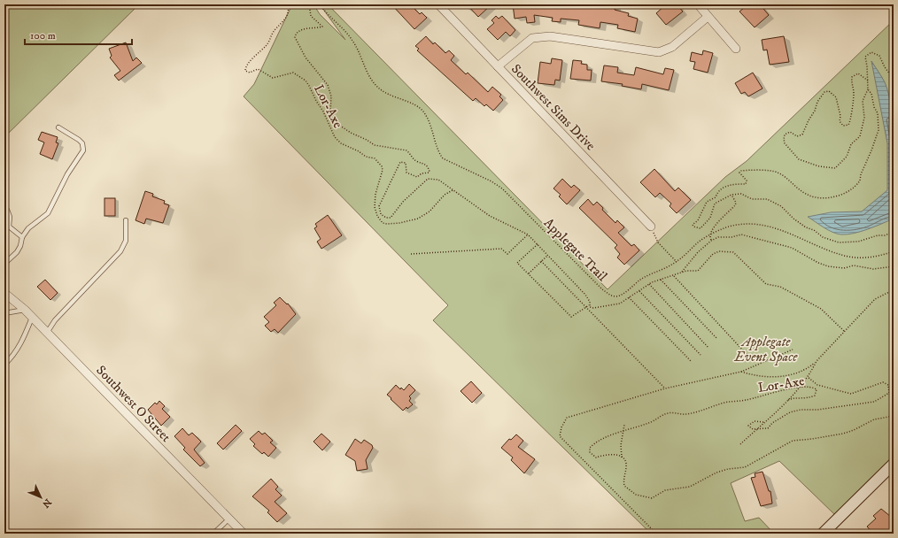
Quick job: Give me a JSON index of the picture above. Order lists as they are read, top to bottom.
{
  "streets": {
    "street": ["Southwest Sims Drive", "Southwest O Street"],
    "path": ["Lor-Axe", "Applegate Trail"]
  },
  "parks": ["Applegate Event Space"],
  "scale_bar": "100 m",
  "north": "bottom right"
}
